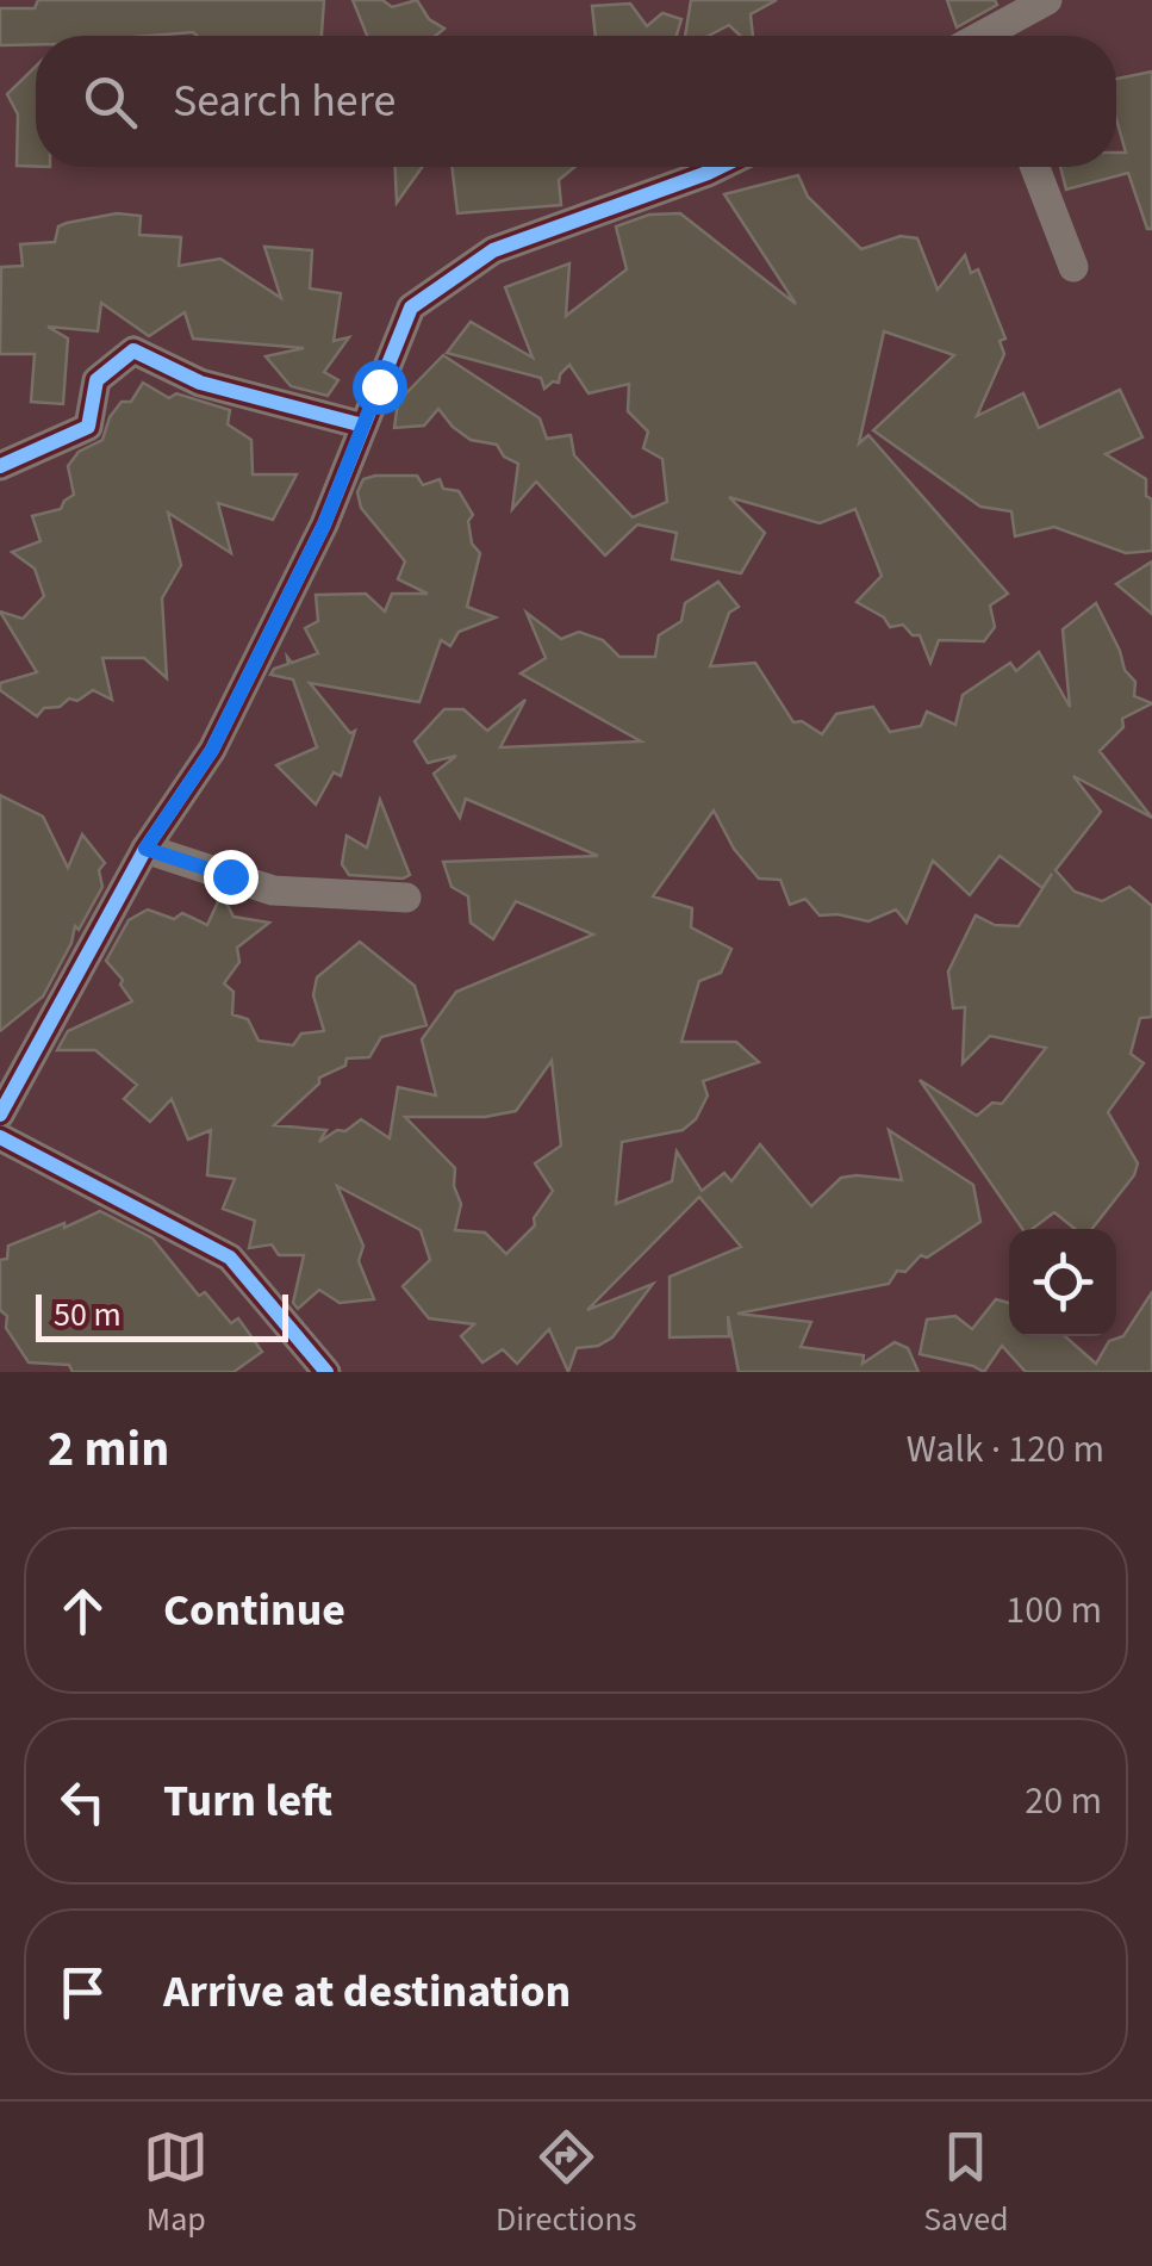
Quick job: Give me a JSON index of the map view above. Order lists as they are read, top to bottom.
{
  "scale_bar": "50 m",
  "page": {
    "search": "Search here",
    "scale": "50 m",
    "heading": ["2 min", "Walk · 120 m"],
    "list": [
      ["Continue", "100 m"],
      ["Turn left", "20 m"],
      "Arrive at destination"
    ],
    "nav": ["Map", "Directions", "Saved"]
  }
}
